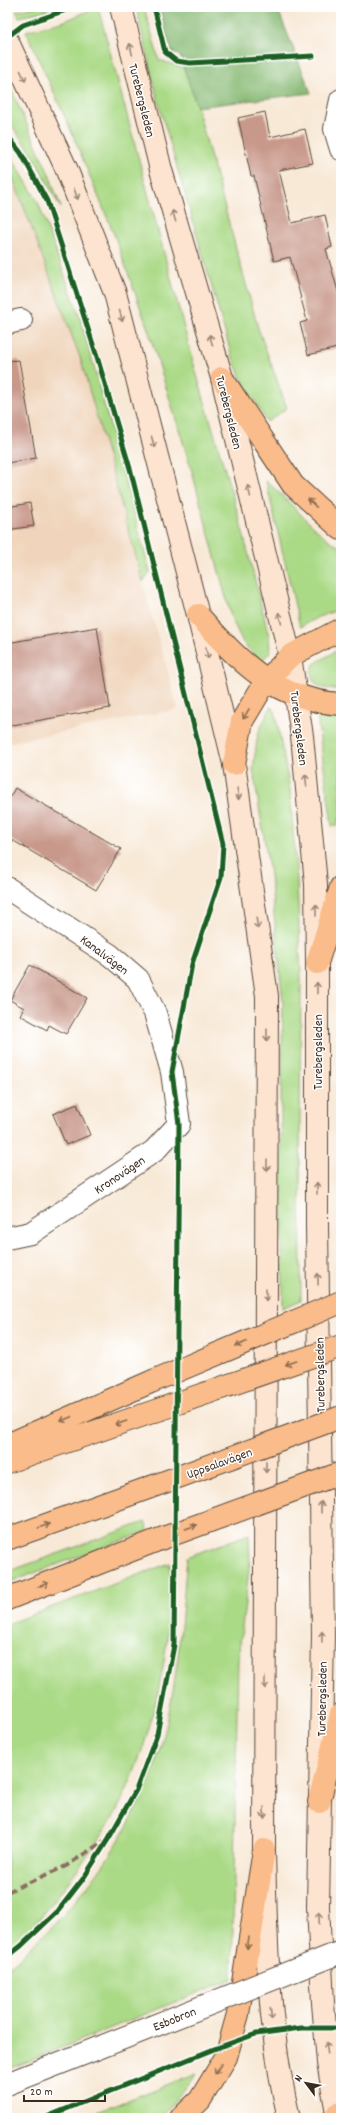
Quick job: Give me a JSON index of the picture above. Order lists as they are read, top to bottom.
{
  "streets": {
    "highway": ["Uppsalavägen"],
    "main road": ["Turebergsleden"],
    "street": ["Kanalvägen", "Kronovägen", "Esbobron"]
  },
  "crossings": [
    ["Kanalvägen", "Kronovägen"]
  ],
  "scale_bar": "20 m",
  "north": "top left"
}
